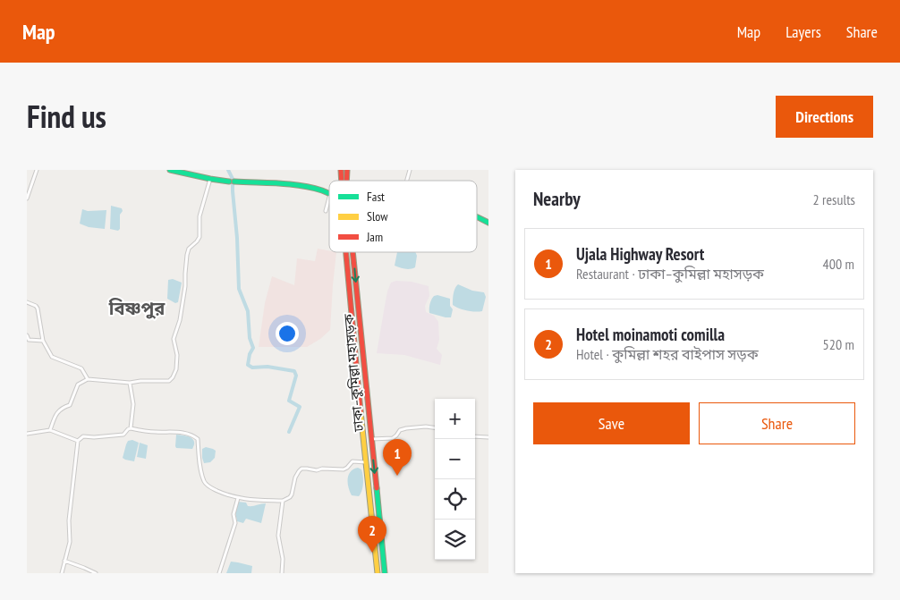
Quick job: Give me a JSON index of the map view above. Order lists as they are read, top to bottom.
{
  "streets": {
    "main road": ["ঢাকা–কুমিল্লা মহাসড়ক"]
  },
  "districts": ["বিষ্ণপুর"],
  "legend": ["Fast", "Slow", "Jam"],
  "page": {
    "header": "Map",
    "nav": ["Map", "Layers", "Share"],
    "title": "Find us",
    "buttons": [
      "Directions",
      ["Save", "Share"]
    ],
    "heading": ["Nearby", "2 results"],
    "list": [
      {
        "mark": "1",
        "name": "Ujala Highway Resort",
        "note": "Restaurant · ঢাকা–কুমিল্লা মহাসড়ক",
        "value": "400 m"
      },
      {
        "mark": "2",
        "name": "Hotel moinamoti comilla",
        "note": "Hotel · কুমিল্লা শহর বাইপাস সড়ক",
        "value": "520 m"
      }
    ],
    "map_buttons": ["+", "−"],
    "pins": ["1", "2"]
  }
}
